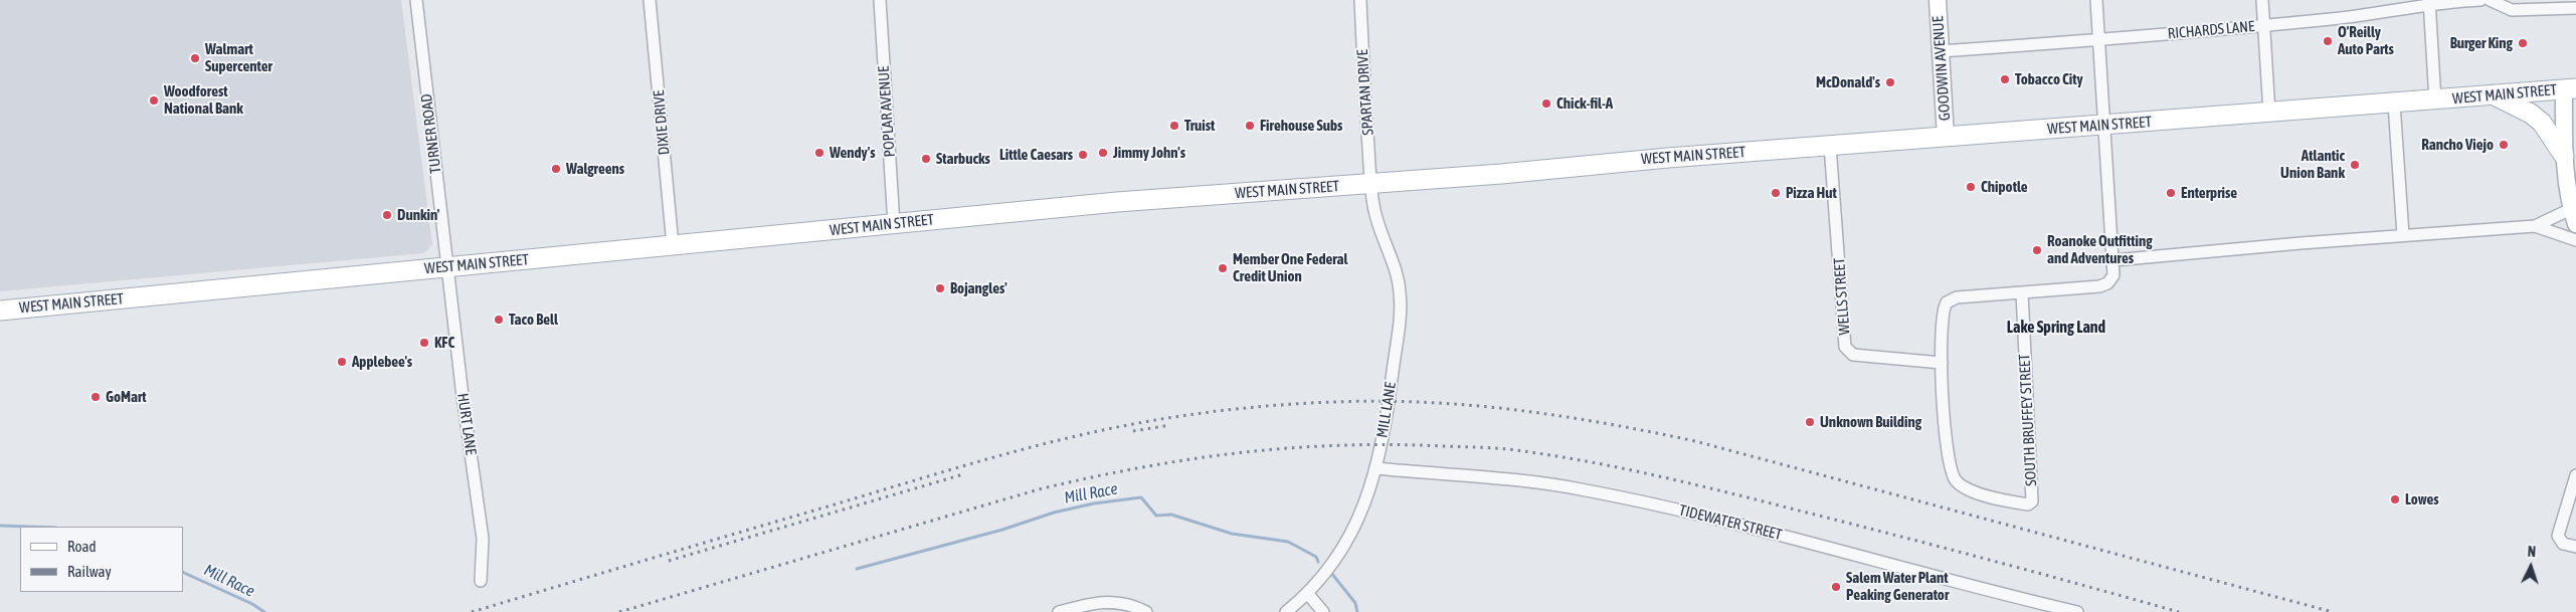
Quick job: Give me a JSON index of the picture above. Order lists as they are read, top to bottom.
{
  "streets": {
    "main road": ["WEST MAIN STREET"],
    "street": [
      "RICHARDS LANE",
      "GOODWIN AVENUE",
      "SPARTAN DRIVE",
      "POPLAR AVENUE",
      "DIXIE DRIVE",
      "TURNER ROAD",
      "WELLS STREET",
      "MILL LANE",
      "SOUTH BRUFFEY STREET",
      "HURT LANE",
      "TIDEWATER STREET"
    ]
  },
  "crossings": [
    ["RICHARDS LANE", "GOODWIN AVENUE"],
    ["GOODWIN AVENUE", "WEST MAIN STREET"],
    ["SPARTAN DRIVE", "WEST MAIN STREET"],
    ["SPARTAN DRIVE", "MILL LANE"],
    ["WEST MAIN STREET", "POPLAR AVENUE"],
    ["WEST MAIN STREET", "DIXIE DRIVE"],
    ["WEST MAIN STREET", "TURNER ROAD"],
    ["WEST MAIN STREET", "WELLS STREET"],
    ["WEST MAIN STREET", "MILL LANE"],
    ["WEST MAIN STREET", "HURT LANE"],
    ["TURNER ROAD", "HURT LANE"],
    ["WELLS STREET", "SOUTH BRUFFEY STREET"],
    ["MILL LANE", "TIDEWATER STREET"]
  ],
  "districts": ["Lake Spring Land"],
  "water": ["Mill Race"],
  "places": [
    "O'Reilly Auto Parts",
    "Burger King",
    "Walmart Supercenter",
    "Tobacco City",
    "McDonald's",
    "Woodforest National Bank",
    "Chick-fil-A",
    "Truist",
    "Firehouse Subs",
    "Rancho Viejo",
    "Wendy's",
    "Jimmy John's",
    "Little Caesars",
    "Starbucks",
    "Atlantic Union Bank",
    "Walgreens",
    "Chipotle",
    "Pizza Hut",
    "Enterprise",
    "Dunkin'",
    "Roanoke Outfitting and Adventures",
    "Member One Federal Credit Union",
    "Bojangles'",
    "Taco Bell",
    "KFC",
    "Applebee's",
    "GoMart",
    "Unknown Building",
    "Lowes",
    "Salem Water Plant Peaking Generator"
  ],
  "legend": ["Road", "Railway"],
  "north": "top"
}
